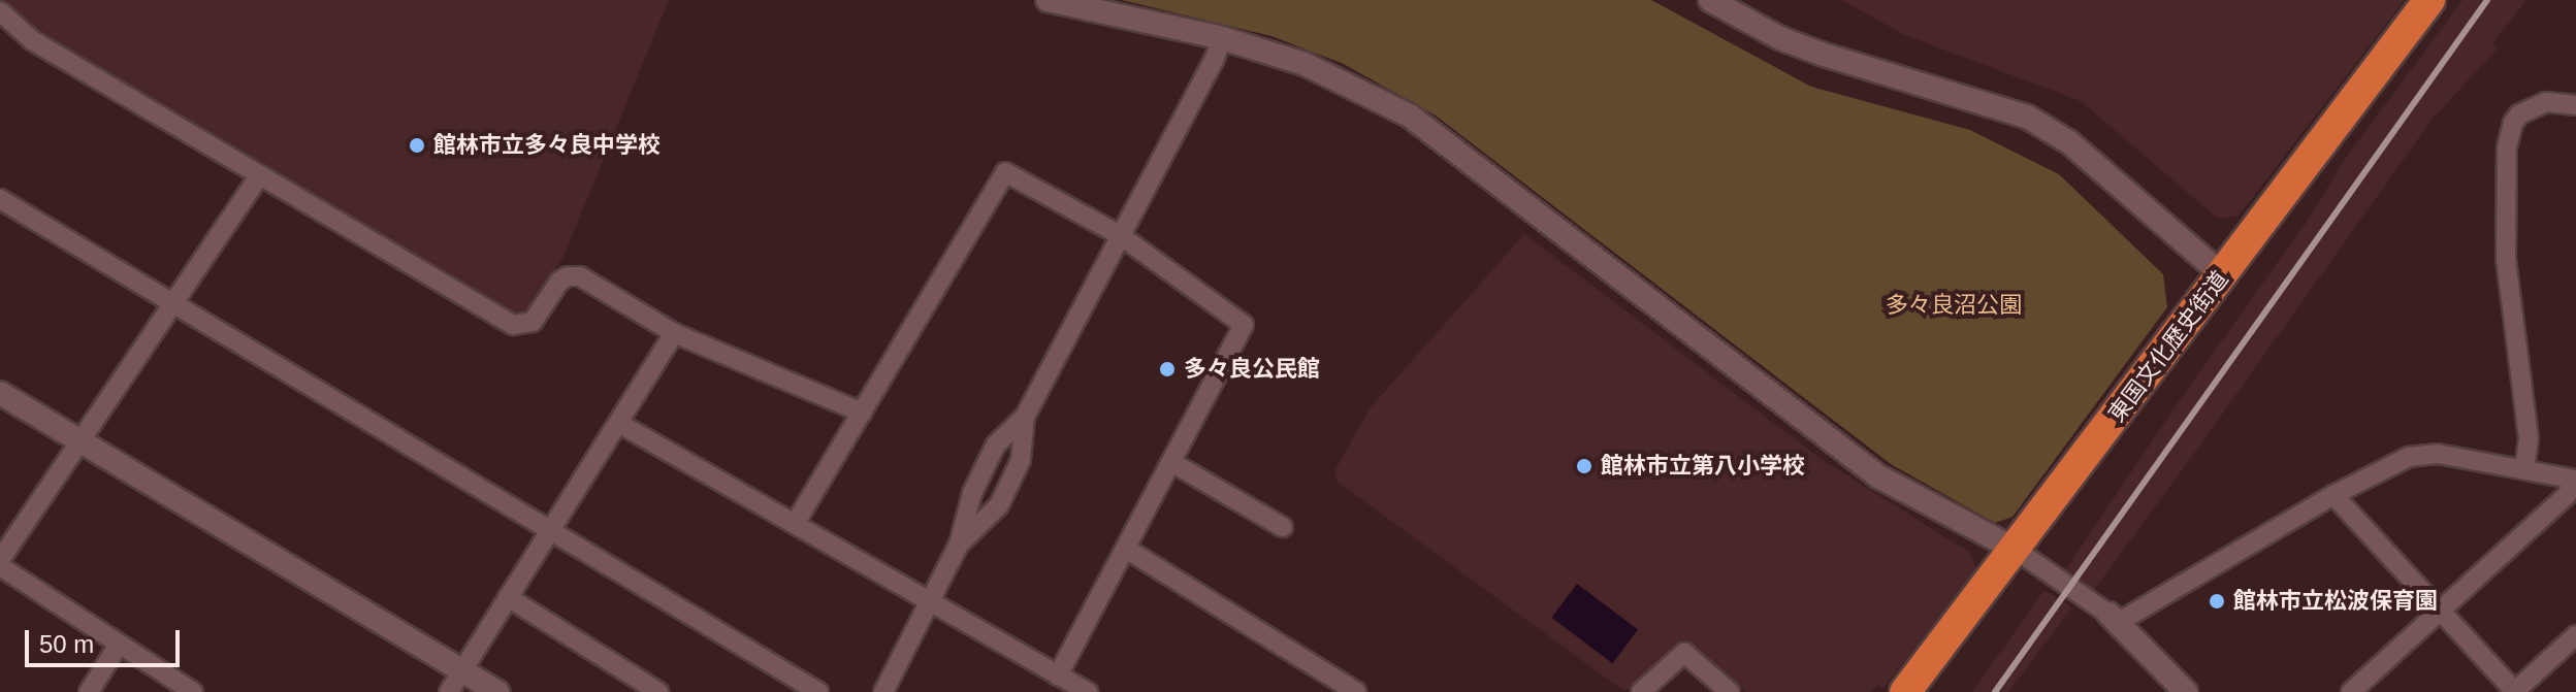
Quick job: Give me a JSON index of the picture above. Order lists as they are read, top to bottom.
{
  "streets": {
    "highway": ["東国文化歴史街道"]
  },
  "parks": ["多々良沼公園"],
  "places": [
    "館林市立多々良中学校",
    "多々良公民館",
    "館林市立第八小学校",
    "館林市立松波保育園"
  ],
  "scale_bar": "50 m"
}
